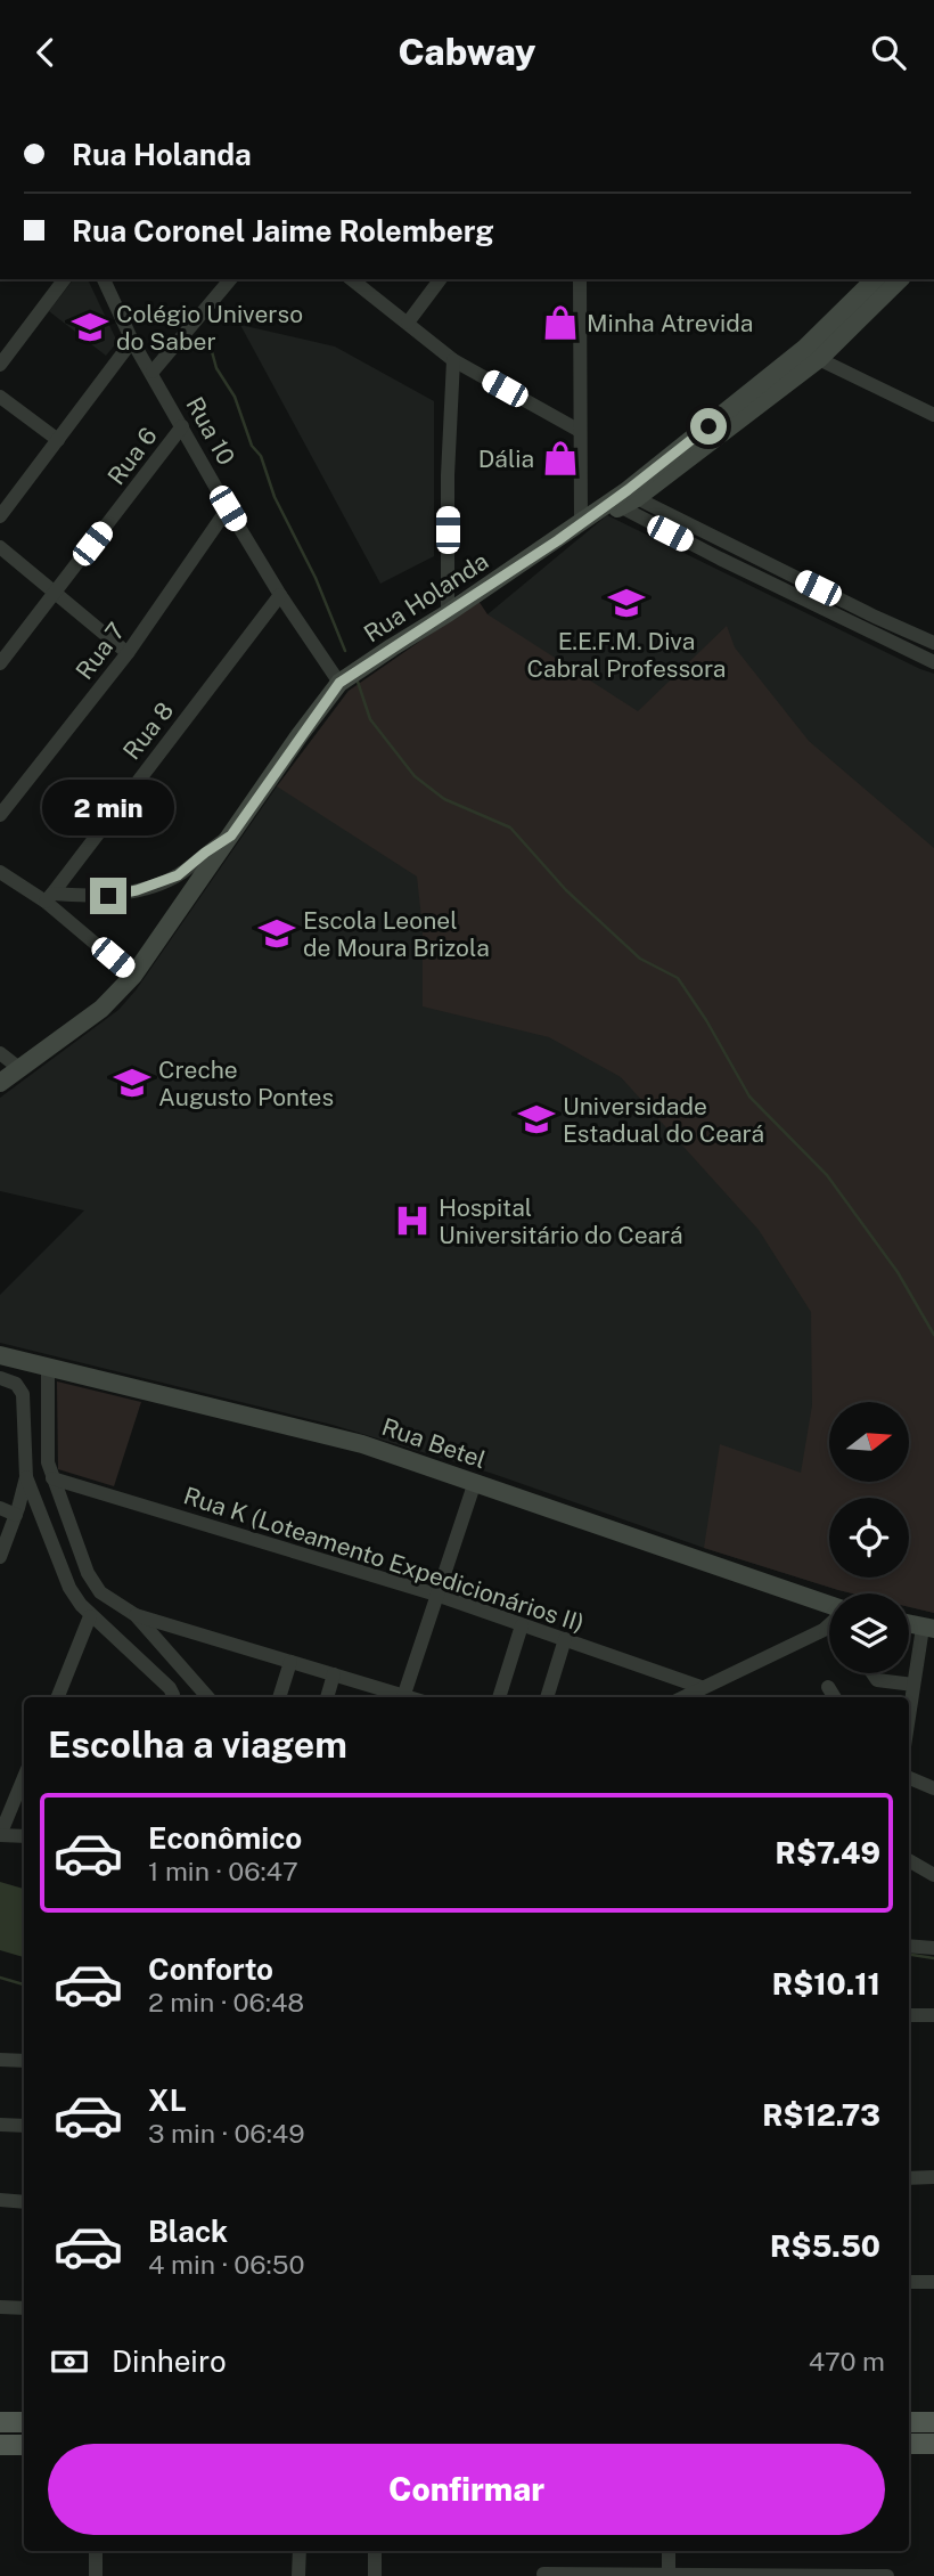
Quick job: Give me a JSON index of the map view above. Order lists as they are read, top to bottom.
{
  "streets": {
    "street": [
      "Rua 10",
      "Rua 6",
      "Rua Holanda",
      "Rua 7",
      "Rua 8",
      "Rua Betel",
      "Rua K (Loteamento Expedicionários II)"
    ]
  },
  "crossings": [
    ["Rua 10", "Rua 6"],
    ["Rua 10", "Rua Holanda"],
    ["Rua 10", "Rua 7"],
    ["Rua 10", "Rua 8"]
  ],
  "places": {
    "shop": ["Minha Atrevida", "Dália"],
    "school or university": [
      "Colégio Universo do Saber",
      "E.E.F.M. Diva Cabral Professora",
      "Escola Leonel de Moura Brizola",
      "Creche Augusto Pontes",
      "Universidade Estadual do Ceará"
    ],
    "hospital": ["Hospital Universitário do Ceará"]
  },
  "north": "right",
  "page": {
    "header": "Cabway",
    "banner": ["Rua Holanda", "Rua Coronel Jaime Rolemberg"],
    "bubble": "2 min",
    "heading": "Escolha a viagem",
    "list": [
      {
        "name": "Econômico",
        "note": "1 min · 06:47",
        "value": "R$7.49"
      },
      {
        "name": "Conforto",
        "note": "2 min · 06:48",
        "value": "R$10.11"
      },
      {
        "name": "XL",
        "note": "3 min · 06:49",
        "value": "R$12.73"
      },
      {
        "name": "Black",
        "note": "4 min · 06:50",
        "value": "R$5.50"
      }
    ],
    "pay": ["Dinheiro", "470 m"],
    "buttons": "Confirmar"
  }
}
